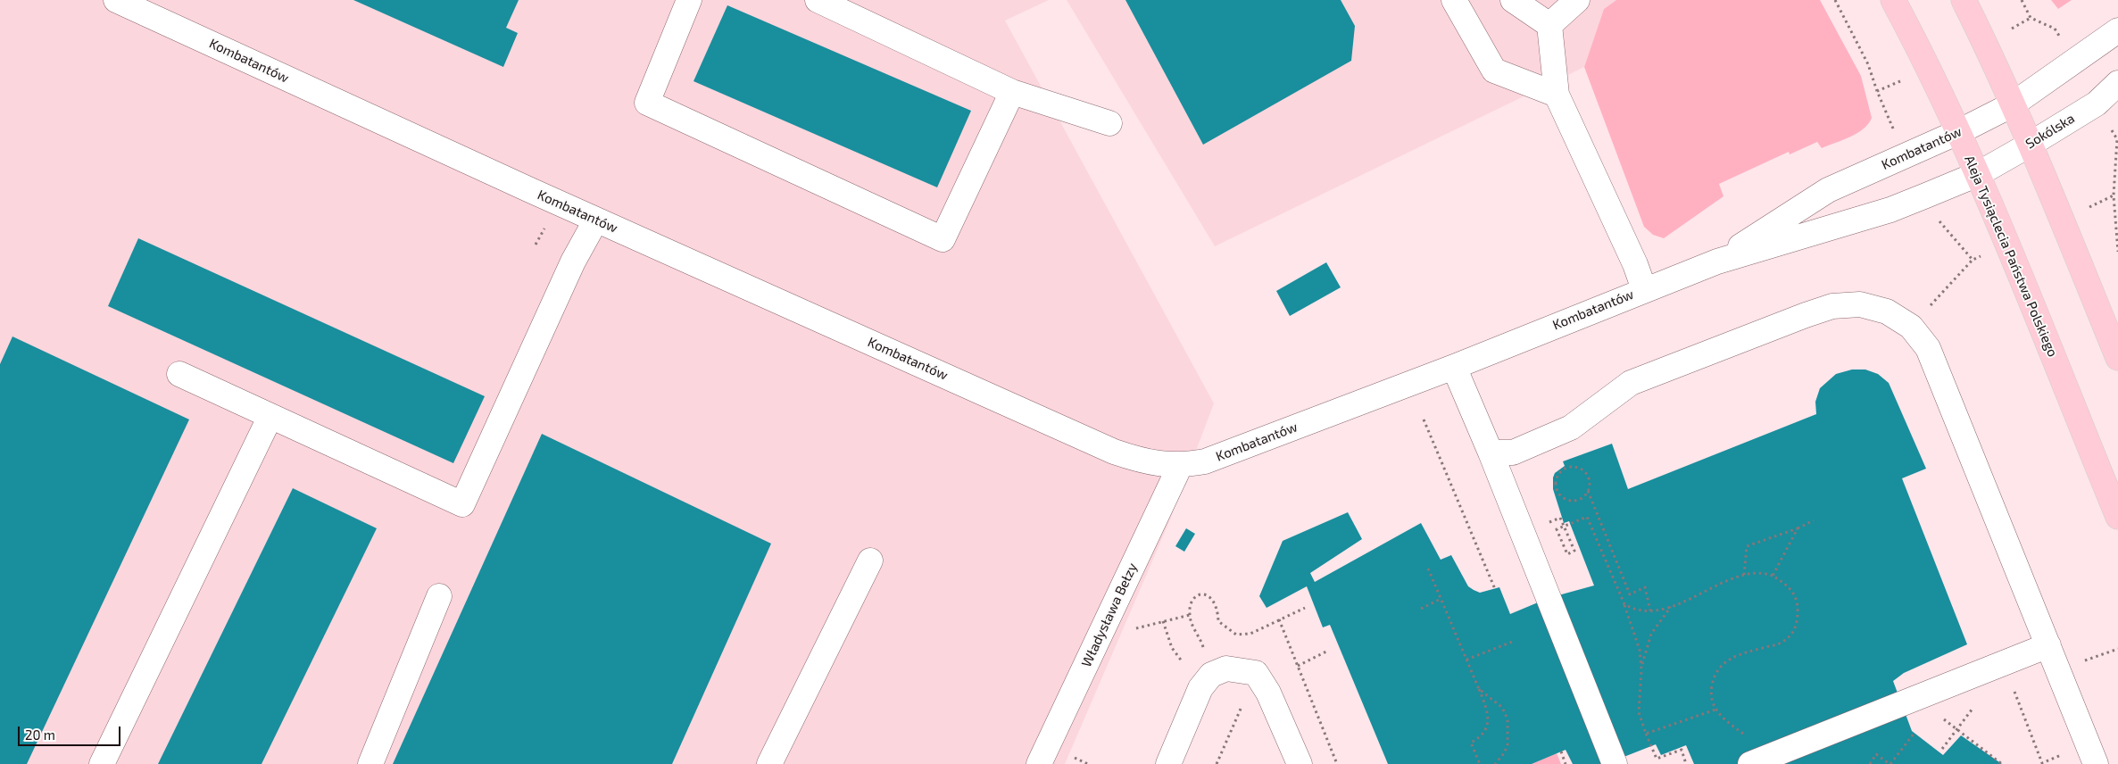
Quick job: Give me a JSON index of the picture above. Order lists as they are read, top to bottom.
{
  "streets": {
    "main road": ["Aleja Tysiąclecia Państwa Polskiego"],
    "street": ["Kombatantów", "Sokólska", "Władysława Bełzy"]
  },
  "crossings": [
    ["Kombatantów", "Sokólska"],
    ["Kombatantów", "Aleja Tysiąclecia Państwa Polskiego"],
    ["Kombatantów", "Władysława Bełzy"],
    ["Sokólska", "Aleja Tysiąclecia Państwa Polskiego"]
  ],
  "scale_bar": "20 m"
}
